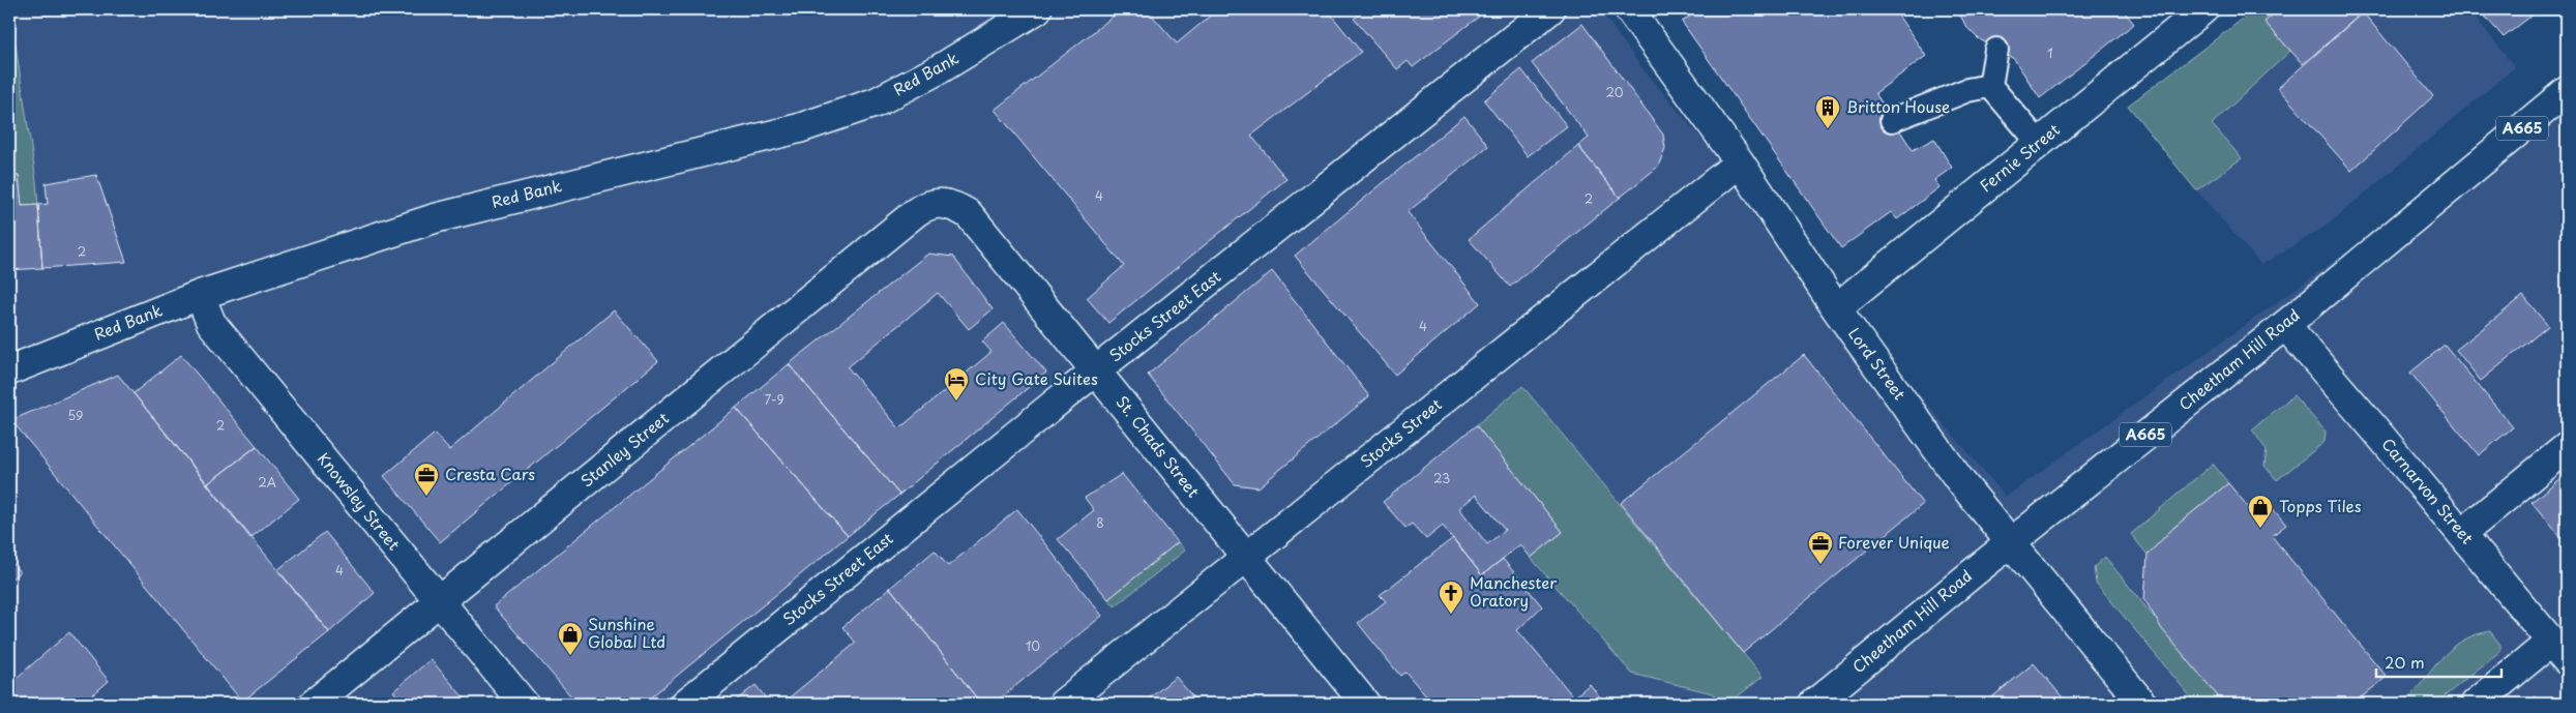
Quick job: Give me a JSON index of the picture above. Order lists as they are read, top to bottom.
{
  "streets": {
    "main road": [
      "Red Bank",
      "A665",
      "Fernie Street",
      "Stocks Street East",
      "Cheetham Hill Road",
      "Lord Street",
      "Stocks Street",
      "St. Chads Street",
      "Stanley Street",
      "Carnarvon Street",
      "Knowsley Street"
    ]
  },
  "crossings": [
    ["Red Bank", "Knowsley Street"],
    ["Fernie Street", "Lord Street"],
    ["Stocks Street East", "St. Chads Street"],
    ["Cheetham Hill Road", "Lord Street"],
    ["Cheetham Hill Road", "Carnarvon Street"],
    ["Lord Street", "Stocks Street"],
    ["Stocks Street", "St. Chads Street"],
    ["St. Chads Street", "Stanley Street"],
    ["Stanley Street", "Knowsley Street"]
  ],
  "places": {
    "building": ["Britton House"],
    "hotel": ["City Gate Suites"],
    "office": ["Cresta Cars", "Forever Unique"],
    "shop": ["Topps Tiles", "Sunshine Global Ltd"],
    "church": ["Manchester Oratory"]
  },
  "house_numbers": [
    "1",
    "20",
    "4",
    "2",
    "2",
    "4",
    "7-9",
    "59",
    "2",
    "23",
    "2A",
    "8",
    "4",
    "10"
  ],
  "scale_bar": "20 m"
}
